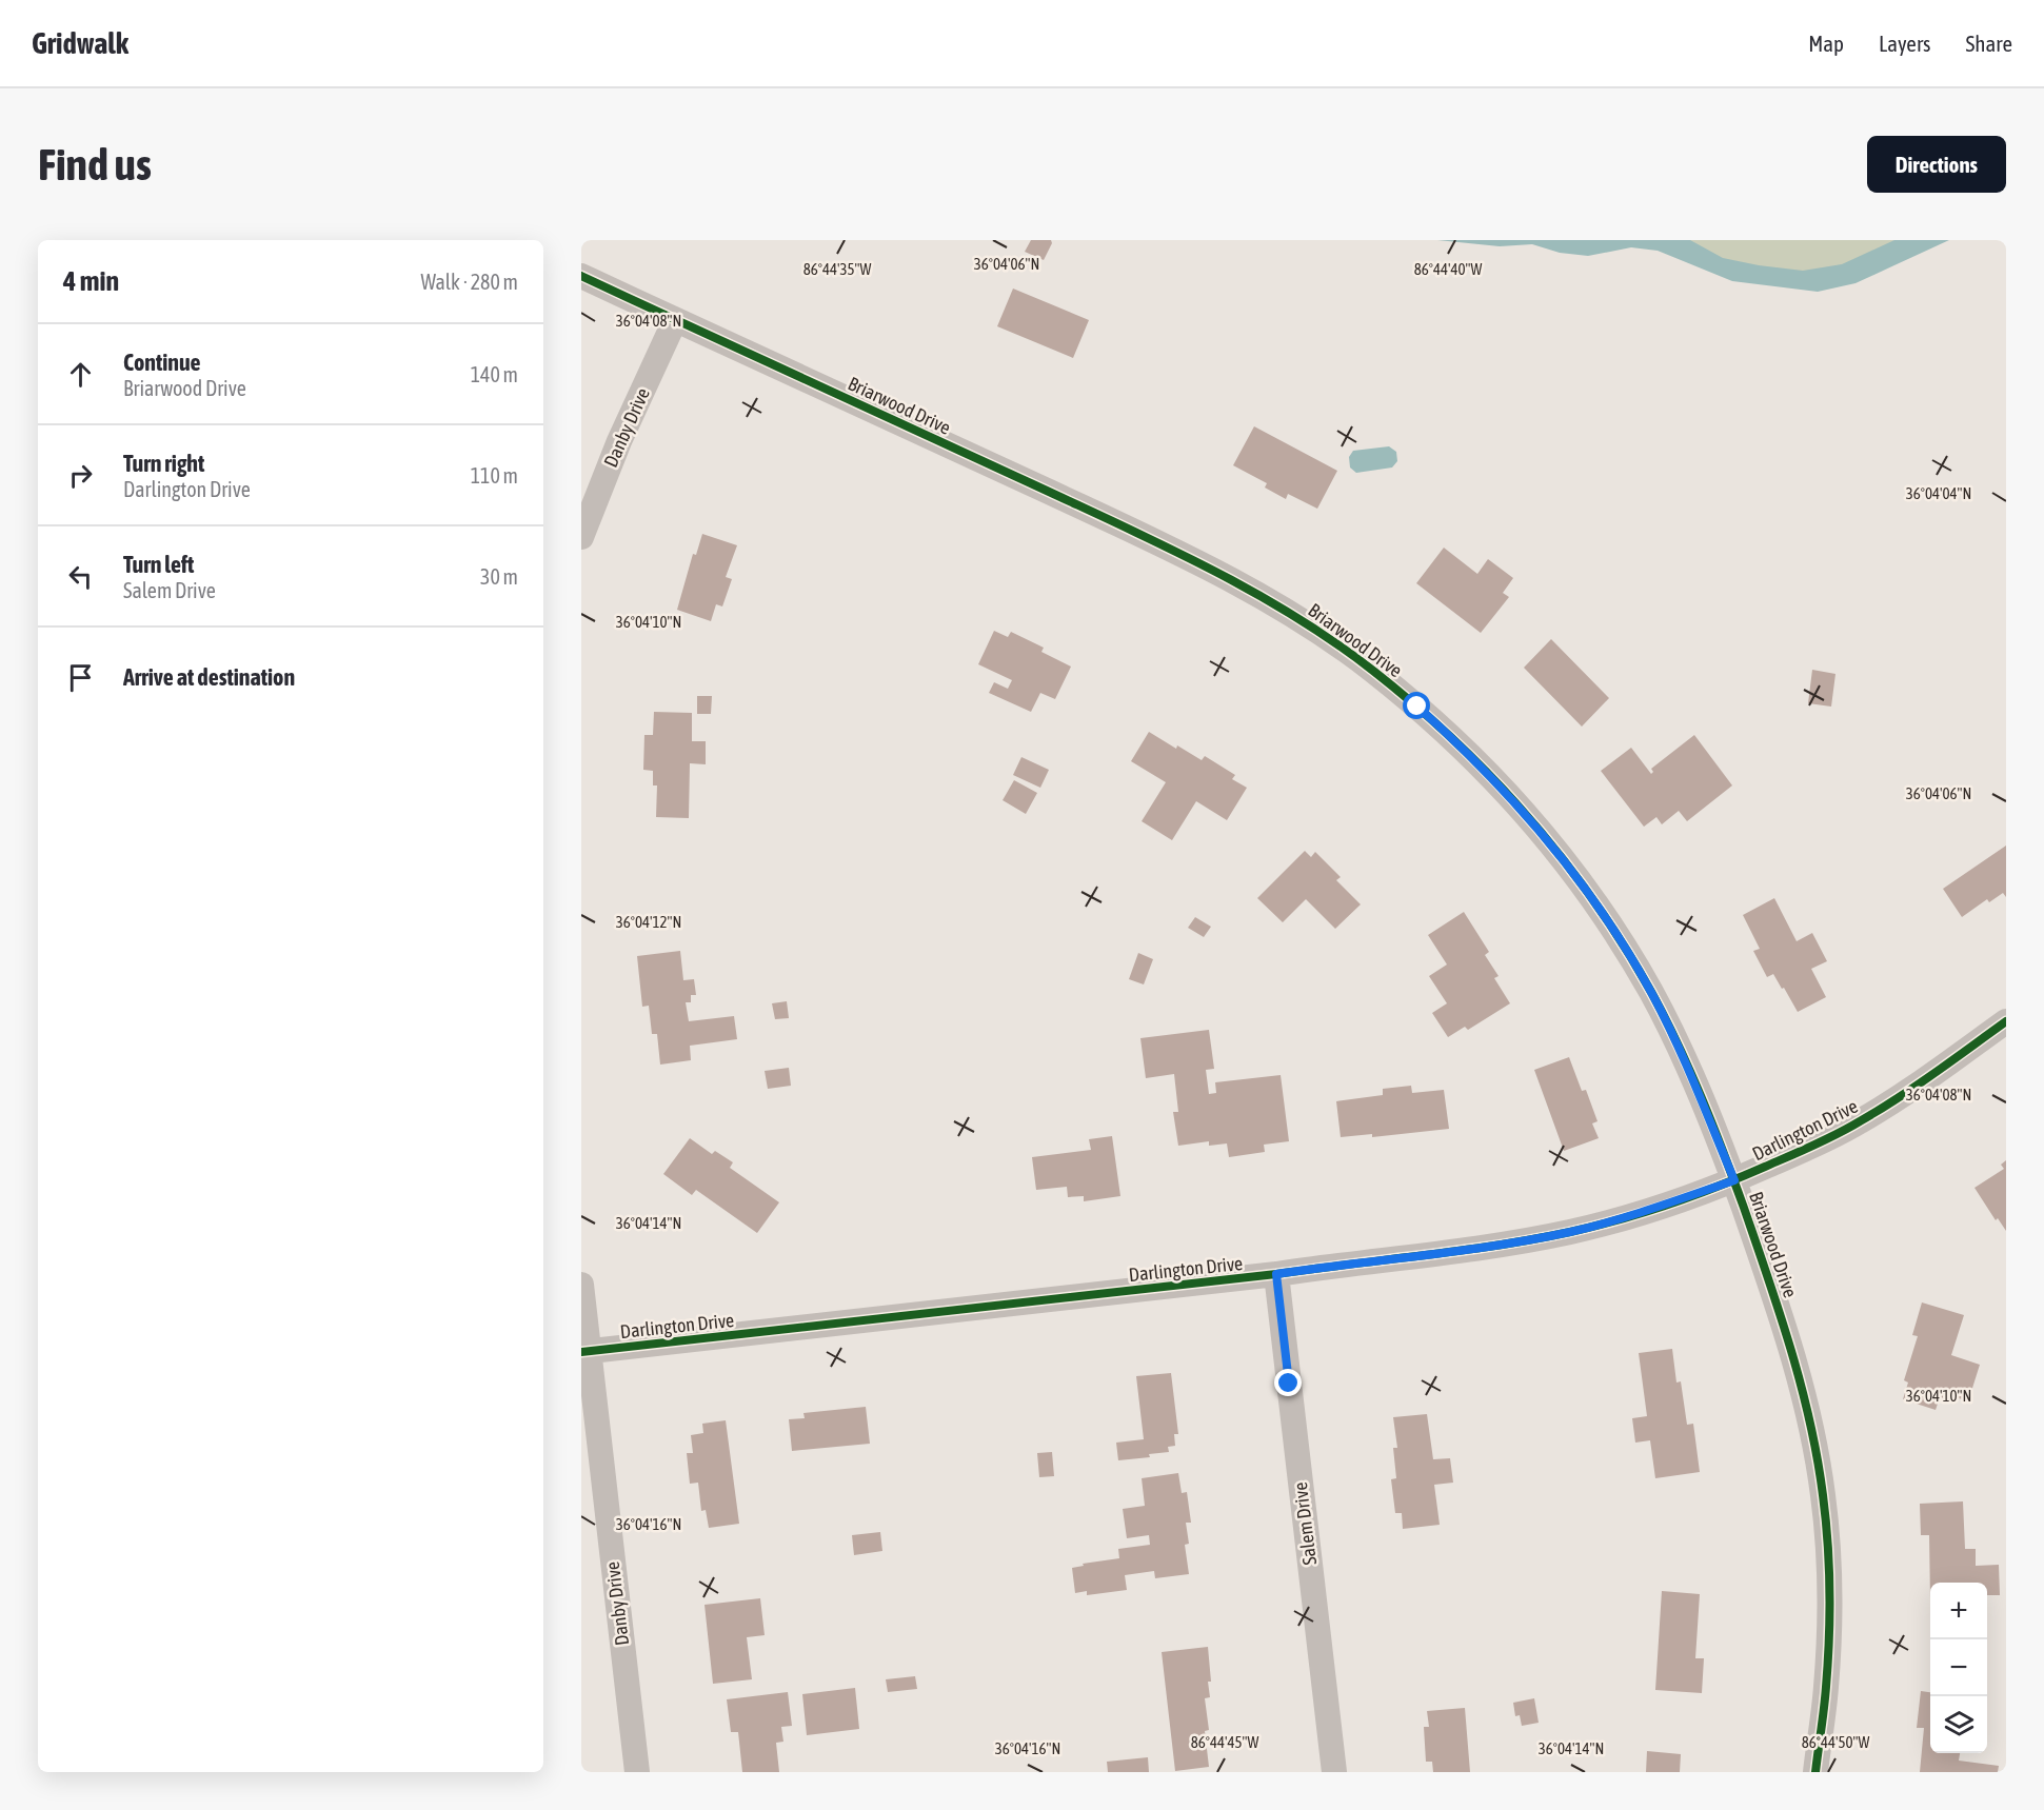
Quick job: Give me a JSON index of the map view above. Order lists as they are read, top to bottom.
{
  "streets": {
    "street": [
      "Briarwood Drive",
      "Danby Drive",
      "Darlington Drive",
      "Salem Drive"
    ]
  },
  "crossings": [
    ["Briarwood Drive", "Danby Drive"],
    ["Briarwood Drive", "Darlington Drive"],
    ["Danby Drive", "Darlington Drive"],
    ["Darlington Drive", "Salem Drive"]
  ],
  "page": {
    "header": "Gridwalk",
    "nav": ["Map", "Layers", "Share"],
    "buttons": "Directions",
    "title": "Find us",
    "heading": ["4 min", "Walk · 280 m"],
    "list": [
      ["Continue", "Briarwood Drive", "140 m"],
      ["Turn right", "Darlington Drive", "110 m"],
      ["Turn left", "Salem Drive", "30 m"],
      "Arrive at destination"
    ],
    "map_buttons": ["+", "−"]
  },
  "coordinates": [
    "36°04'06\"N",
    "86°44'35\"W",
    "86°44'40\"W",
    "36°04'08\"N",
    "36°04'04\"N",
    "36°04'10\"N",
    "36°04'12\"N",
    "36°04'14\"N",
    "36°04'16\"N",
    "86°44'45\"W",
    "86°44'50\"W"
  ]
}
